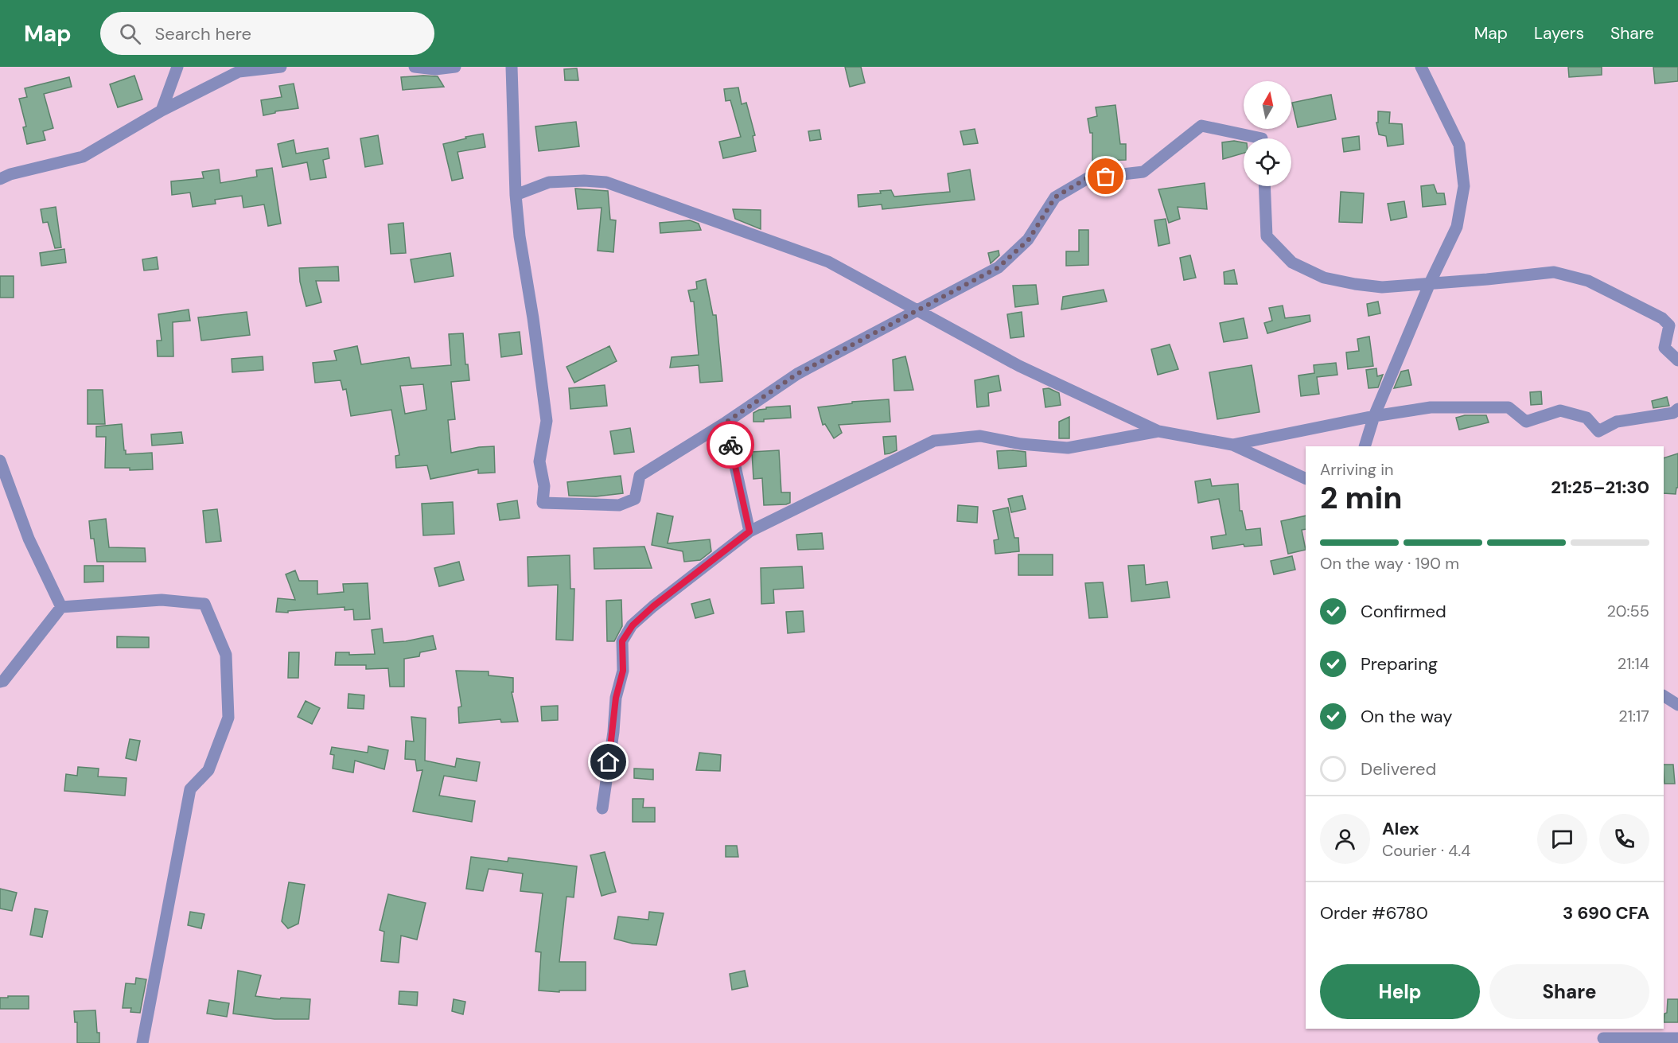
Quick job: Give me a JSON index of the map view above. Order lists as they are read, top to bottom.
{
  "north": "top",
  "page": {
    "header": "Map",
    "search": "Search here",
    "nav": ["Map", "Layers", "Share"],
    "heading": ["2 min", "Arriving in", "21:25–21:30"],
    "panel": [
      "Alex",
      "Courier · 4.4",
      "Order #6780",
      "3 690 CFA"
    ],
    "bar": "On the way · 190 m",
    "list": [
      ["Confirmed", "20:55"],
      ["Preparing", "21:14"],
      ["On the way", "21:17"],
      "Delivered"
    ],
    "buttons": ["Help", "Share"]
  }
}
